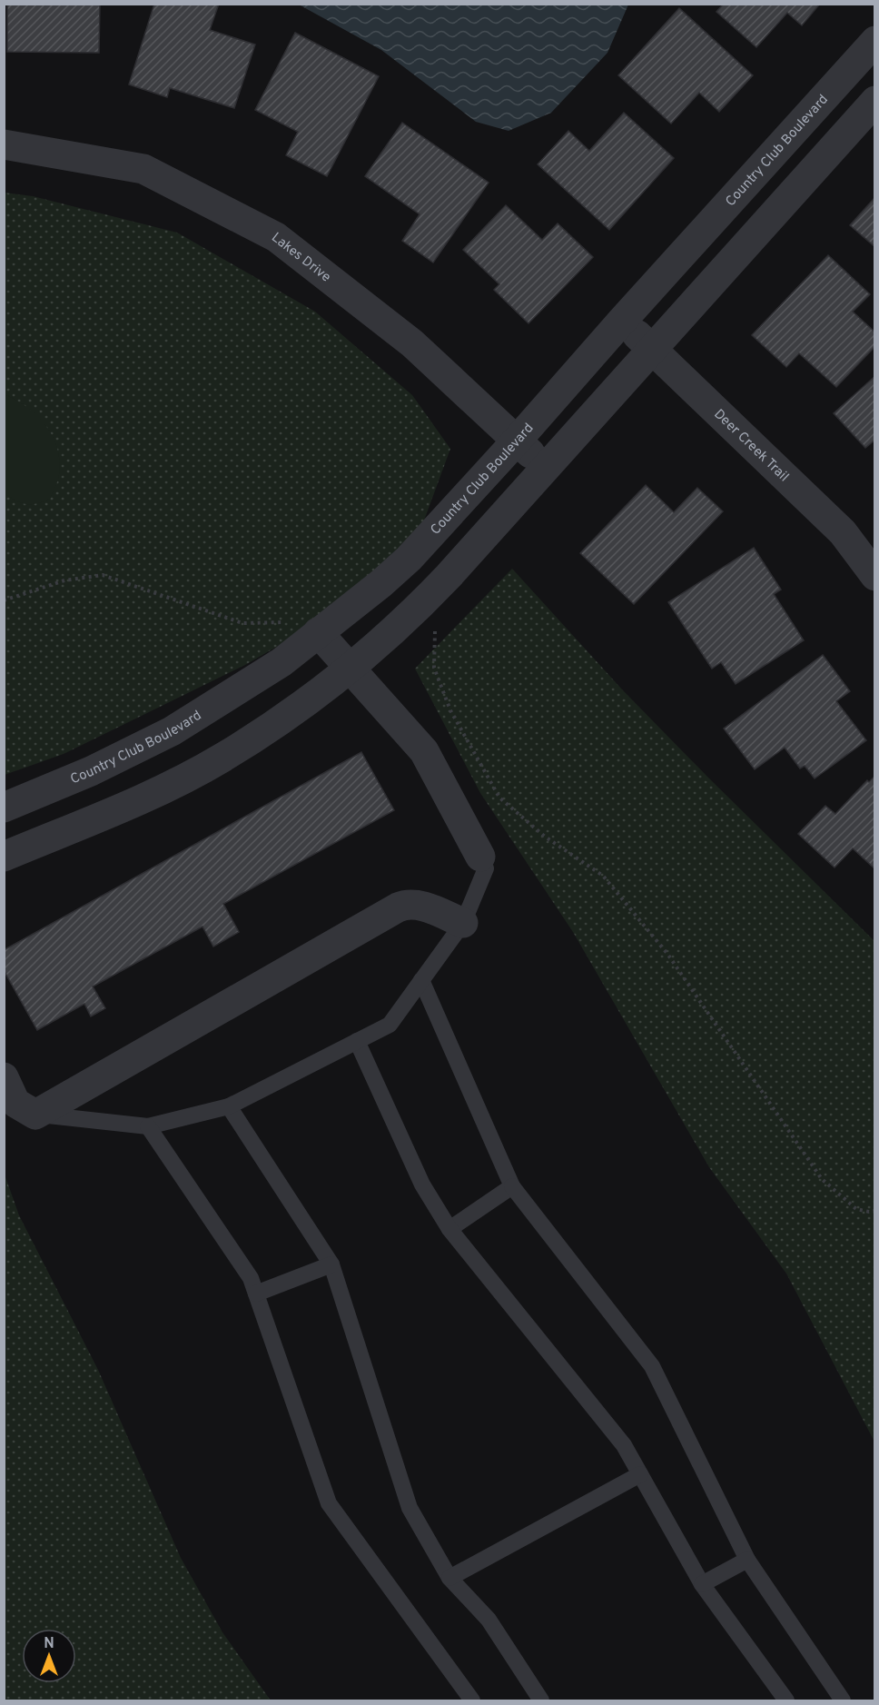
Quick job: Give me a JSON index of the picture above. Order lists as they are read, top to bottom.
{
  "streets": {
    "street": ["Country Club Boulevard", "Lakes Drive", "Deer Creek Trail"]
  },
  "crossings": [
    ["Country Club Boulevard", "Lakes Drive"],
    ["Country Club Boulevard", "Deer Creek Trail"]
  ],
  "north": "top"
}
